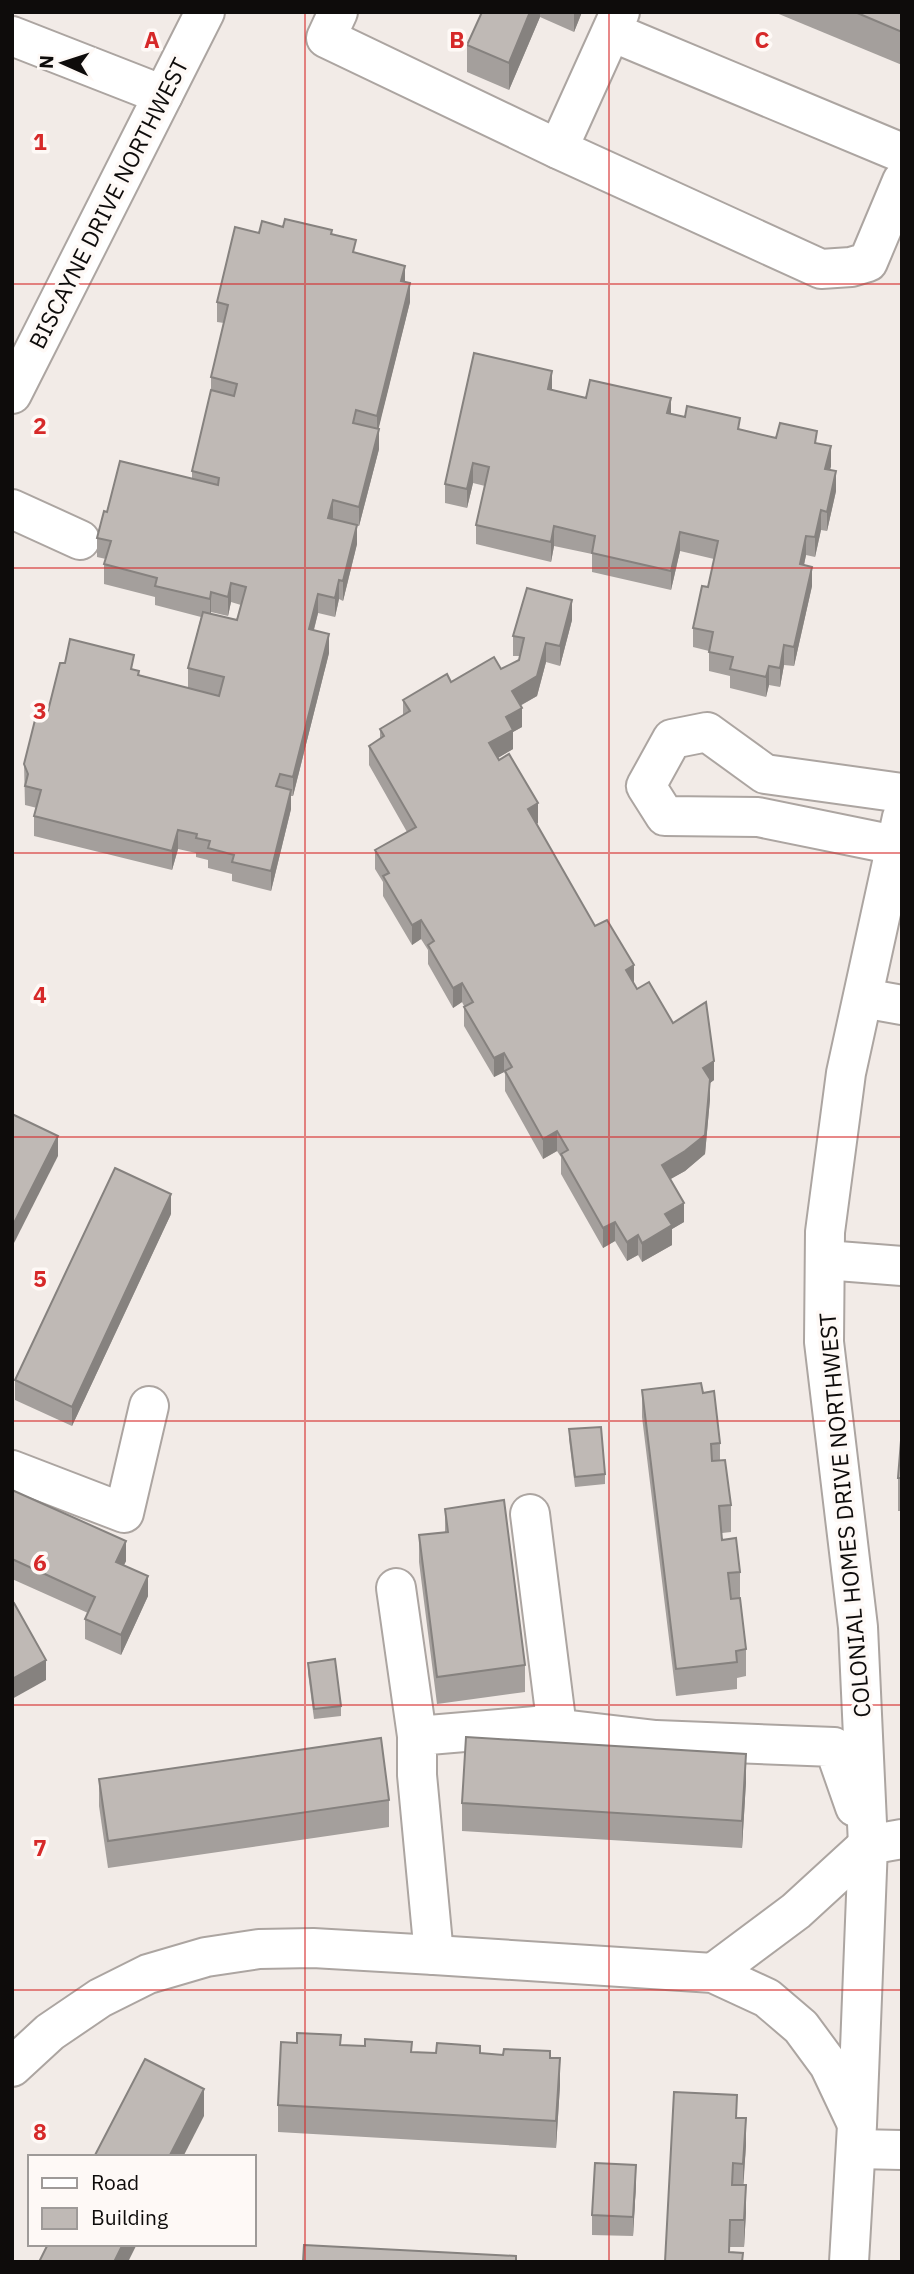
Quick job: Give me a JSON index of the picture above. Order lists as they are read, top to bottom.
{
  "streets": {
    "street": ["BISCAYNE DRIVE NORTHWEST", "COLONIAL HOMES DRIVE NORTHWEST"]
  },
  "legend": ["Road", "Building"],
  "north": "left",
  "grid": {
    "columns": ["A", "B", "C"],
    "rows": [
      "1",
      "2",
      "3",
      "4",
      "5",
      "6",
      "7",
      "8"
    ]
  }
}
